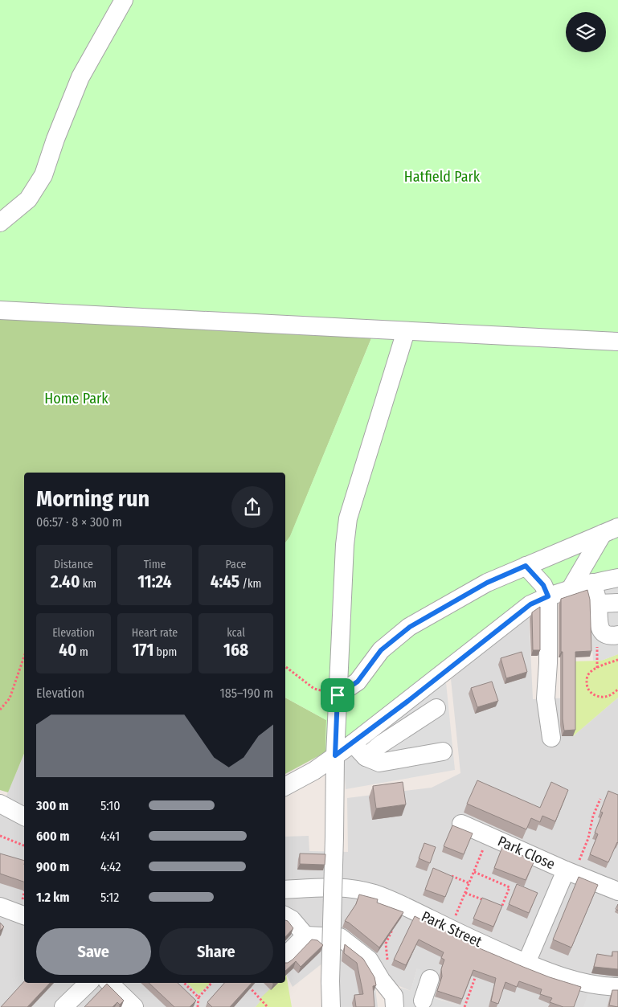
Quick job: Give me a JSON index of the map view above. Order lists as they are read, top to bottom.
{
  "streets": {
    "street": ["Park Close", "Park Street"]
  },
  "crossings": [
    ["Park Close", "Park Street"]
  ],
  "parks": ["Hatfield Park", "Home Park"],
  "page": {
    "heading": ["Morning run", "06:57 · 8 × 300 m"],
    "stats": [
      ["Distance", "2.40 km"],
      ["Time", "11:24"],
      ["Pace", "4:45 /km"],
      ["Elevation", "40 m"],
      ["Heart rate", "171 bpm"],
      ["kcal", "168"]
    ],
    "chart": ["Elevation", "185–190 m"],
    "list": [
      {
        "name": "300 m",
        "note": "5:10"
      },
      {
        "name": "600 m",
        "note": "4:41"
      },
      {
        "name": "900 m",
        "note": "4:42"
      },
      {
        "name": "1.2 km",
        "note": "5:12"
      }
    ],
    "buttons": ["Save", "Share"]
  }
}
